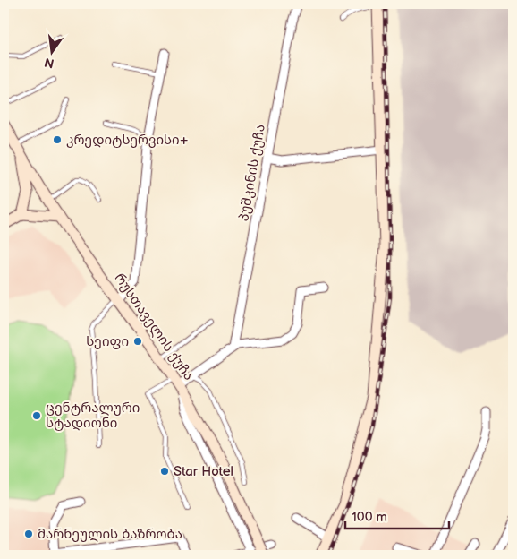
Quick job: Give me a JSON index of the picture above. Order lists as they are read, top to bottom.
{
  "streets": {
    "street": ["პუშკინის ქუჩა", "რუსთაველის ქუჩა"]
  },
  "places": [
    "კრედიტსერვისი+",
    "სეიფი",
    "ცენტრალური სტადიონი",
    "Star Hotel",
    "მარნეულის ბაზრობა"
  ],
  "scale_bar": "100 m",
  "north": "bottom"
}
